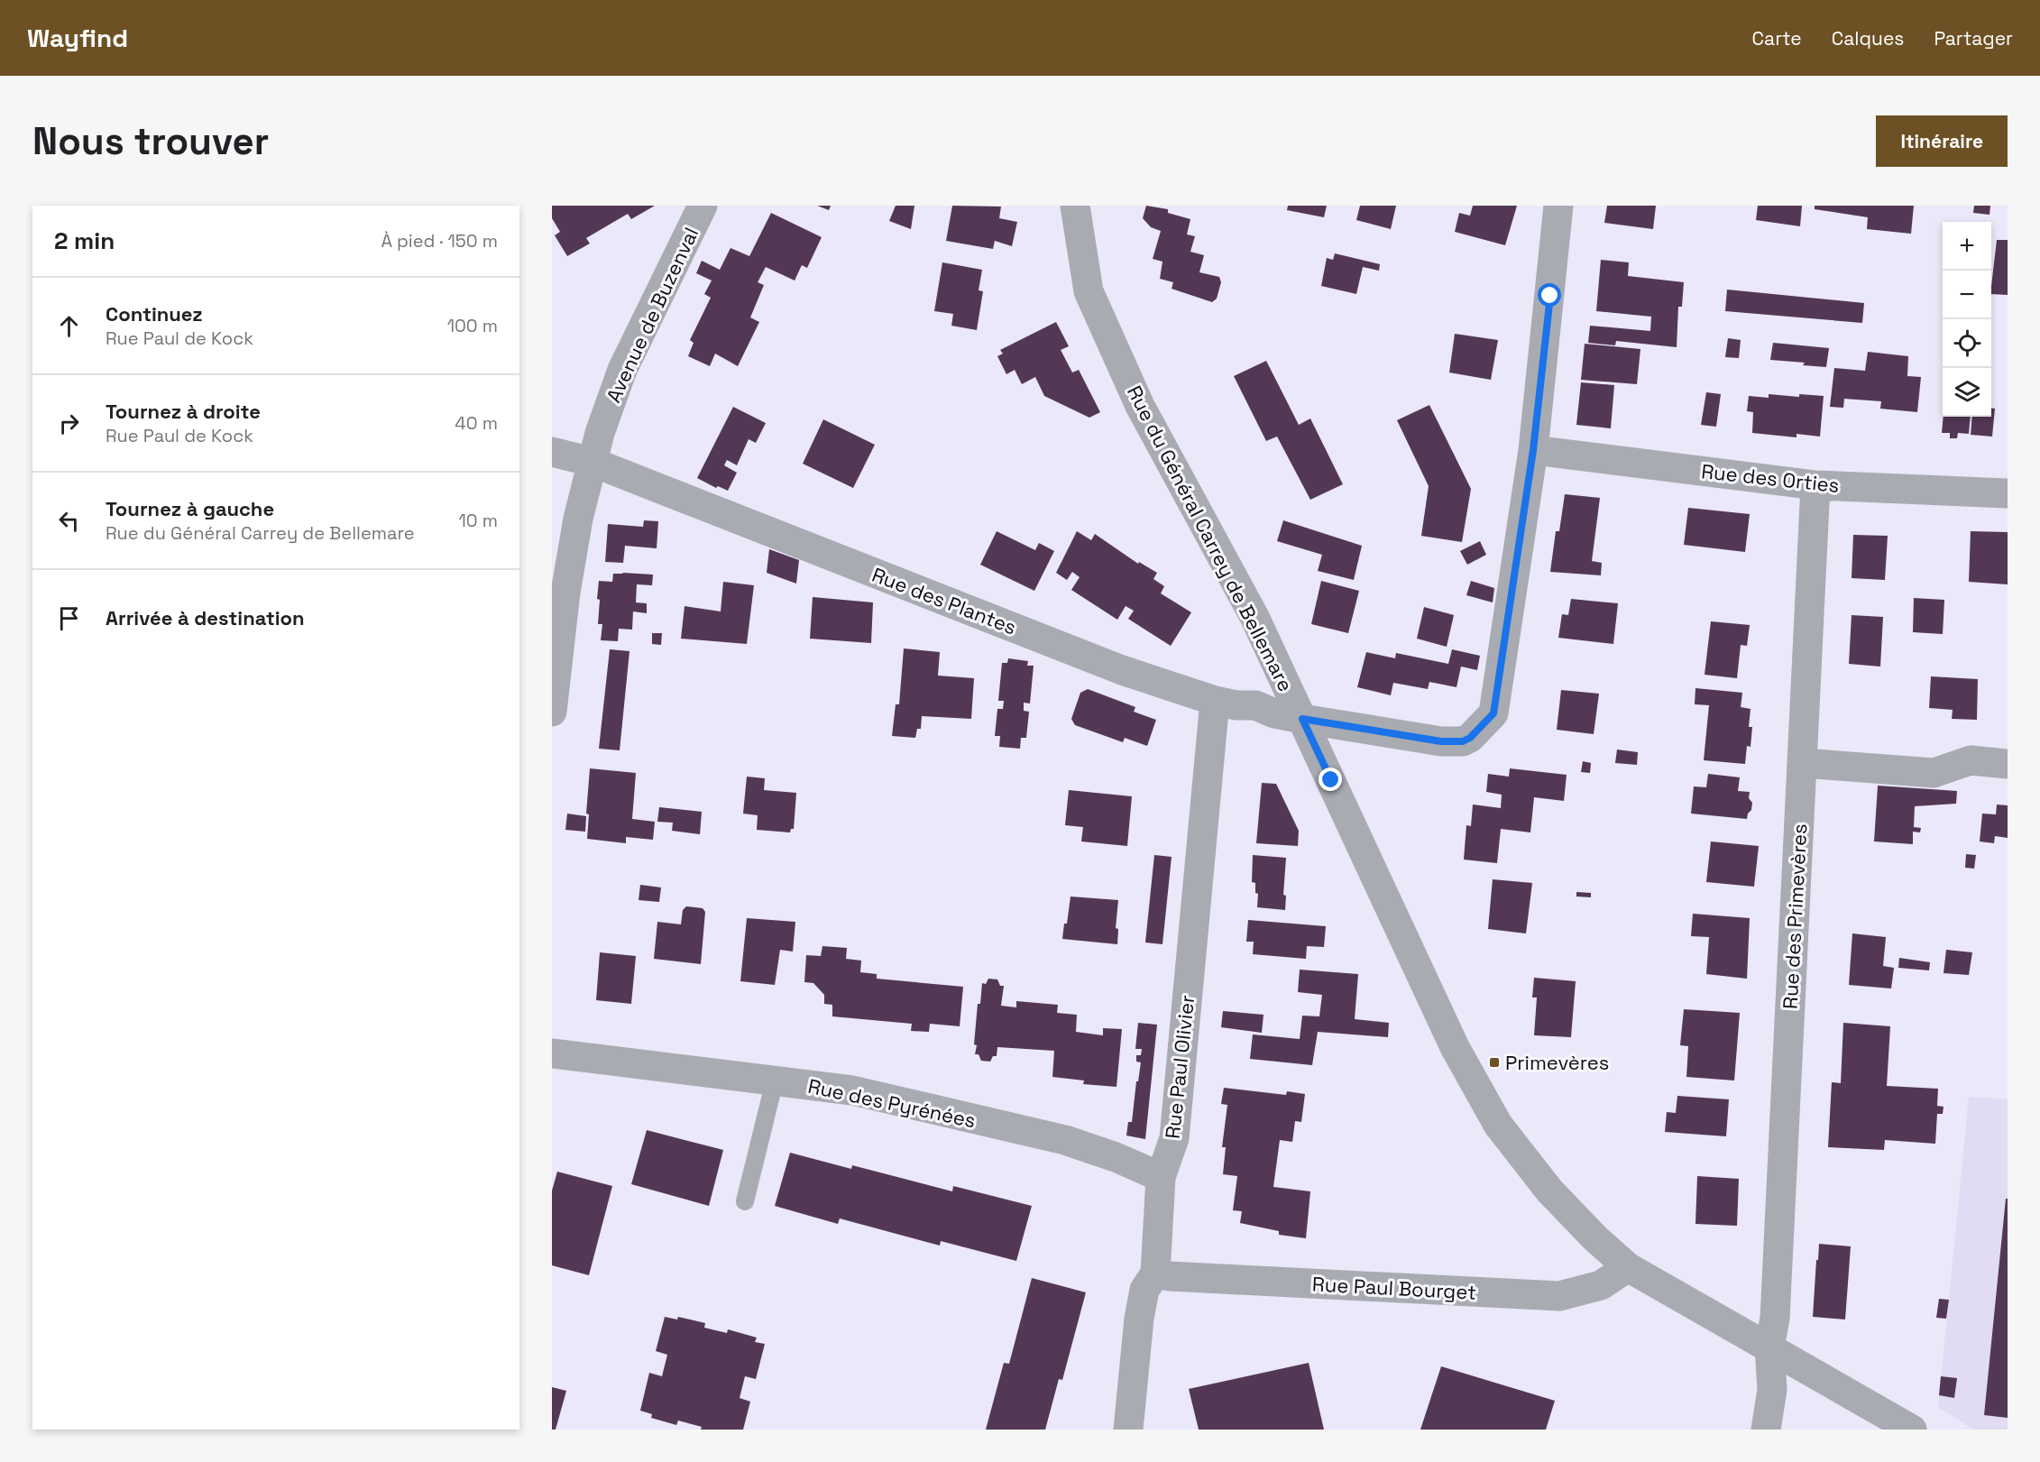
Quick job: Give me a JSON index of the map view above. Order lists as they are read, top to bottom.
{
  "streets": {
    "street": [
      "Avenue de Buzenval",
      "Rue des Orties",
      "Rue du Général Carrey de Bellemare",
      "Rue des Plantes",
      "Rue des Primevères",
      "Rue Paul Olivier",
      "Rue des Pyrénées",
      "Rue Paul Bourget"
    ]
  },
  "crossings": [
    ["Avenue de Buzenval", "Rue des Plantes"],
    ["Rue des Orties", "Rue des Plantes"],
    ["Rue des Orties", "Rue des Primevères"],
    ["Rue du Général Carrey de Bellemare", "Rue des Plantes"],
    ["Rue du Général Carrey de Bellemare", "Rue des Primevères"],
    ["Rue du Général Carrey de Bellemare", "Rue Paul Bourget"],
    ["Rue des Plantes", "Rue Paul Olivier"],
    ["Rue Paul Olivier", "Rue des Pyrénées"],
    ["Rue Paul Olivier", "Rue Paul Bourget"]
  ],
  "places": {
    "transit": ["Primevères"]
  },
  "page": {
    "header": "Wayfind",
    "nav": ["Carte", "Calques", "Partager"],
    "buttons": "Itinéraire",
    "title": "Nous trouver",
    "heading": ["2 min", "À pied · 150 m"],
    "map_buttons": ["+", "−"],
    "list": [
      ["Continuez", "Rue Paul de Kock", "100 m"],
      ["Tournez à droite", "Rue Paul de Kock", "40 m"],
      ["Tournez à gauche", "Rue du Général Carrey de Bellemare", "10 m"],
      "Arrivée à destination"
    ]
  }
}
